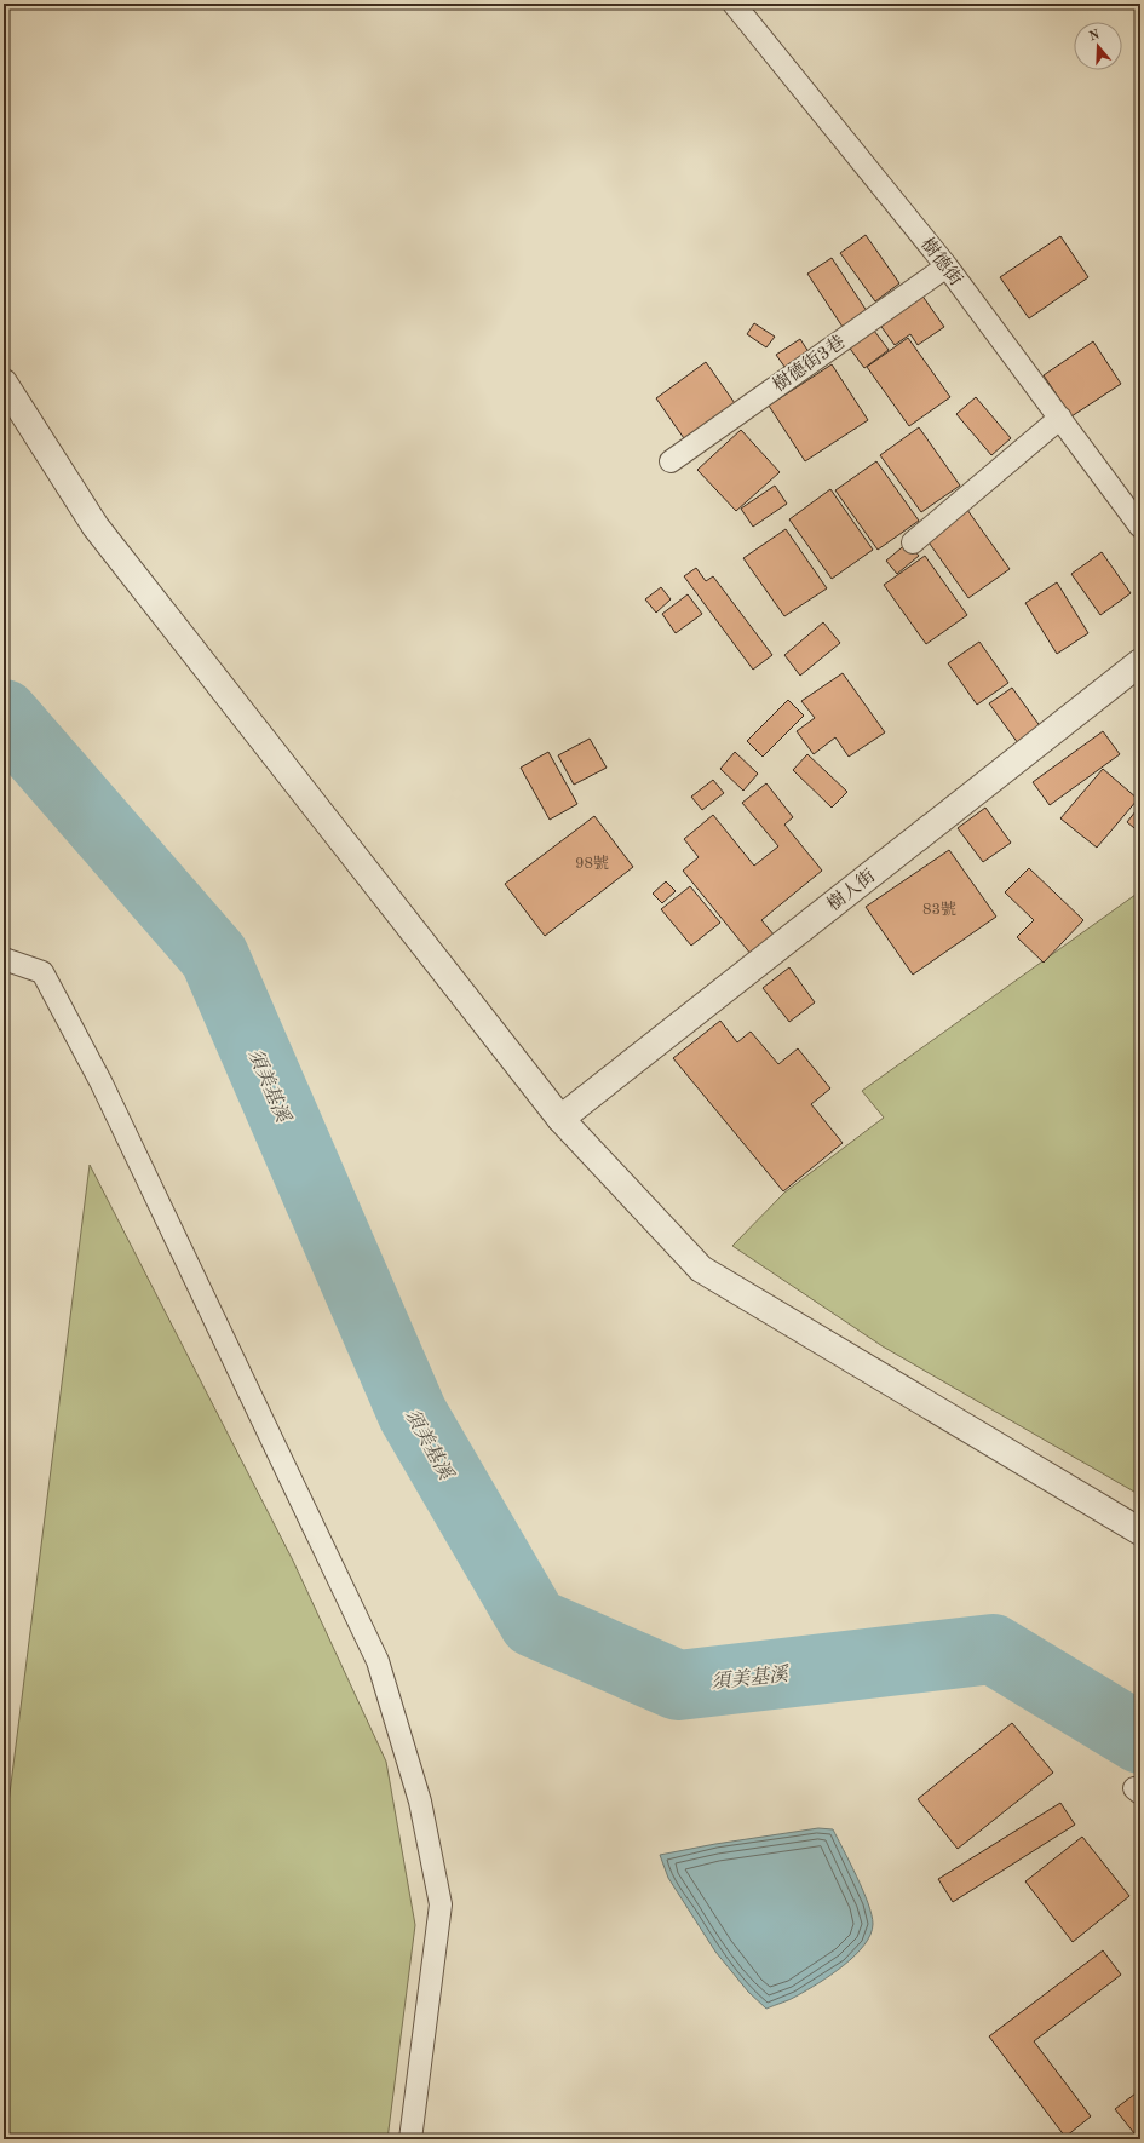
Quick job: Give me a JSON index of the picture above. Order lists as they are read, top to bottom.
{
  "streets": {
    "street": ["樹人街"],
    "lane": ["樹德街", "樹德街3巷"]
  },
  "crossings": [
    ["樹德街", "樹德街3巷"]
  ],
  "water": ["須美基溪"],
  "house_numbers": ["98號", "83號"],
  "north": "top"
}
